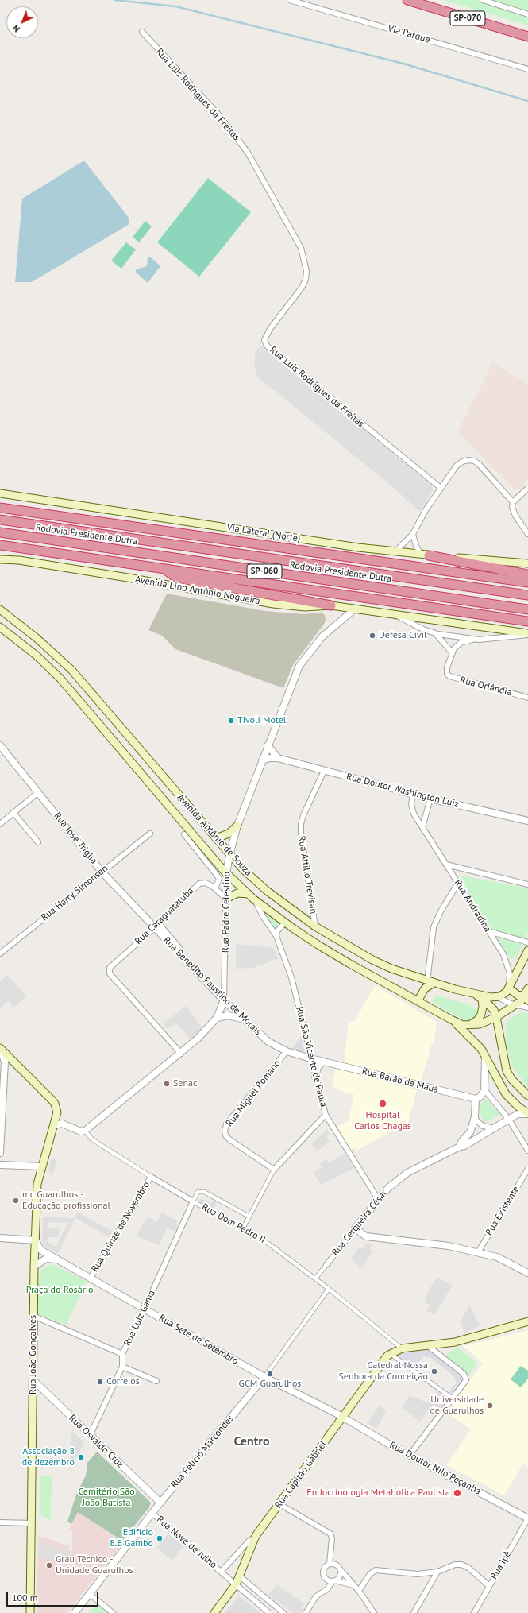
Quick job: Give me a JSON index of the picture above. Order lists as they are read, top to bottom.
{
  "streets": {
    "highway": ["SP-070", "Rodovia Presidente Dutra", "SP-060"],
    "main road": [
      "Via Lateral (Norte)",
      "Avenida Lino Antônio Nogueira",
      "Avenida Antônio de Souza",
      "Rua João Gonçalves",
      "Rua Capitão Gabriel"
    ],
    "street": [
      "Via Parque",
      "Rua Luis Rodrigues da Freitas",
      "Rua Orlândia",
      "Rua Doutor Washington Luiz",
      "Rua José Triglia",
      "Rua Attilio Trevisan",
      "Rua Harry Simonsen",
      "Rua Andradina",
      "Rua Padre Celestino",
      "Rua Caraguatatuba",
      "Rua Benedito Faustino de Morais",
      "Rua São Vicente de Paula",
      "Rua Barão de Mauá",
      "Rua Miguel Romano",
      "Rua Existente",
      "Rua Cerqueira César",
      "Rua Dom Pedro II",
      "Rua Quinze de Novembro",
      "Rua Luiz Gama",
      "Rua Sete de Setembro",
      "Rua Osvaldo Cruz",
      "Rua Felicio Marcondes",
      "Rua Doutor Nilo Peçanha",
      "Rua Nove de Julho",
      "Rua Ipê"
    ]
  },
  "crossings": [
    ["Avenida Lino Antônio Nogueira", "Rua Padre Celestino"],
    ["Rua Doutor Washington Luiz", "Rua Attilio Trevisan"],
    ["Rua Doutor Washington Luiz", "Rua Andradina"],
    ["Rua Doutor Washington Luiz", "Rua Padre Celestino"],
    ["Avenida Antônio de Souza", "Rua Attilio Trevisan"],
    ["Avenida Antônio de Souza", "Rua Padre Celestino"],
    ["Avenida Antônio de Souza", "Rua São Vicente de Paula"],
    ["Rua José Triglia", "Rua Harry Simonsen"],
    ["Rua José Triglia", "Rua Caraguatatuba"],
    ["Rua José Triglia", "Rua Benedito Faustino de Morais"],
    ["Rua Padre Celestino", "Rua Caraguatatuba"],
    ["Rua Padre Celestino", "Rua Benedito Faustino de Morais"],
    ["Rua Padre Celestino", "Rua Dom Pedro II"],
    ["Rua Caraguatatuba", "Rua Benedito Faustino de Morais"],
    ["Rua Benedito Faustino de Morais", "Rua São Vicente de Paula"],
    ["Rua Benedito Faustino de Morais", "Rua Barão de Mauá"],
    ["Rua Benedito Faustino de Morais", "Rua Miguel Romano"],
    ["Rua São Vicente de Paula", "Rua Barão de Mauá"],
    ["Rua São Vicente de Paula", "Rua Miguel Romano"],
    ["Rua São Vicente de Paula", "Rua Dom Pedro II"],
    ["Rua Barão de Mauá", "Rua Cerqueira César"],
    ["Rua Cerqueira César", "Rua Dom Pedro II"],
    ["Rua Dom Pedro II", "Rua Quinze de Novembro"],
    ["Rua Dom Pedro II", "Rua Luiz Gama"],
    ["Rua Dom Pedro II", "Rua Felicio Marcondes"],
    ["Rua Quinze de Novembro", "Rua Sete de Setembro"],
    ["Rua Luiz Gama", "Rua Sete de Setembro"],
    ["Rua Luiz Gama", "Rua Osvaldo Cruz"],
    ["Rua Sete de Setembro", "Rua João Gonçalves"],
    ["Rua Sete de Setembro", "Rua Felicio Marcondes"],
    ["Rua Sete de Setembro", "Rua Doutor Nilo Peçanha"],
    ["Rua Sete de Setembro", "Rua Capitão Gabriel"],
    ["Rua João Gonçalves", "Rua Osvaldo Cruz"],
    ["Rua Osvaldo Cruz", "Rua Felicio Marcondes"],
    ["Rua Felicio Marcondes", "Rua Nove de Julho"],
    ["Rua Doutor Nilo Peçanha", "Rua Capitão Gabriel"],
    ["Rua Doutor Nilo Peçanha", "Rua Ipê"],
    ["Rua Capitão Gabriel", "Rua Nove de Julho"]
  ],
  "districts": ["Centro"],
  "parks": ["Praça do Rosário", "Cemitério São João Batista"],
  "places": [
    "Defesa Civil",
    "Tivoli Motel",
    "Senac",
    "Hospital Carlos Chagas",
    "mc Guarulhos - Educação profissional",
    "Catedral Nossa Senhora da Conceição",
    "GCM Guarulhos",
    "Correios",
    "Universidade de Guarulhos",
    "Associação 8 de dezembro",
    "Endocrinologia Metabólica Paulista",
    "Edifício E.E Gambo",
    "Grau Técnico - Unidade Guarulhos"
  ],
  "scale_bar": "100 m",
  "north": "bottom left"
}
